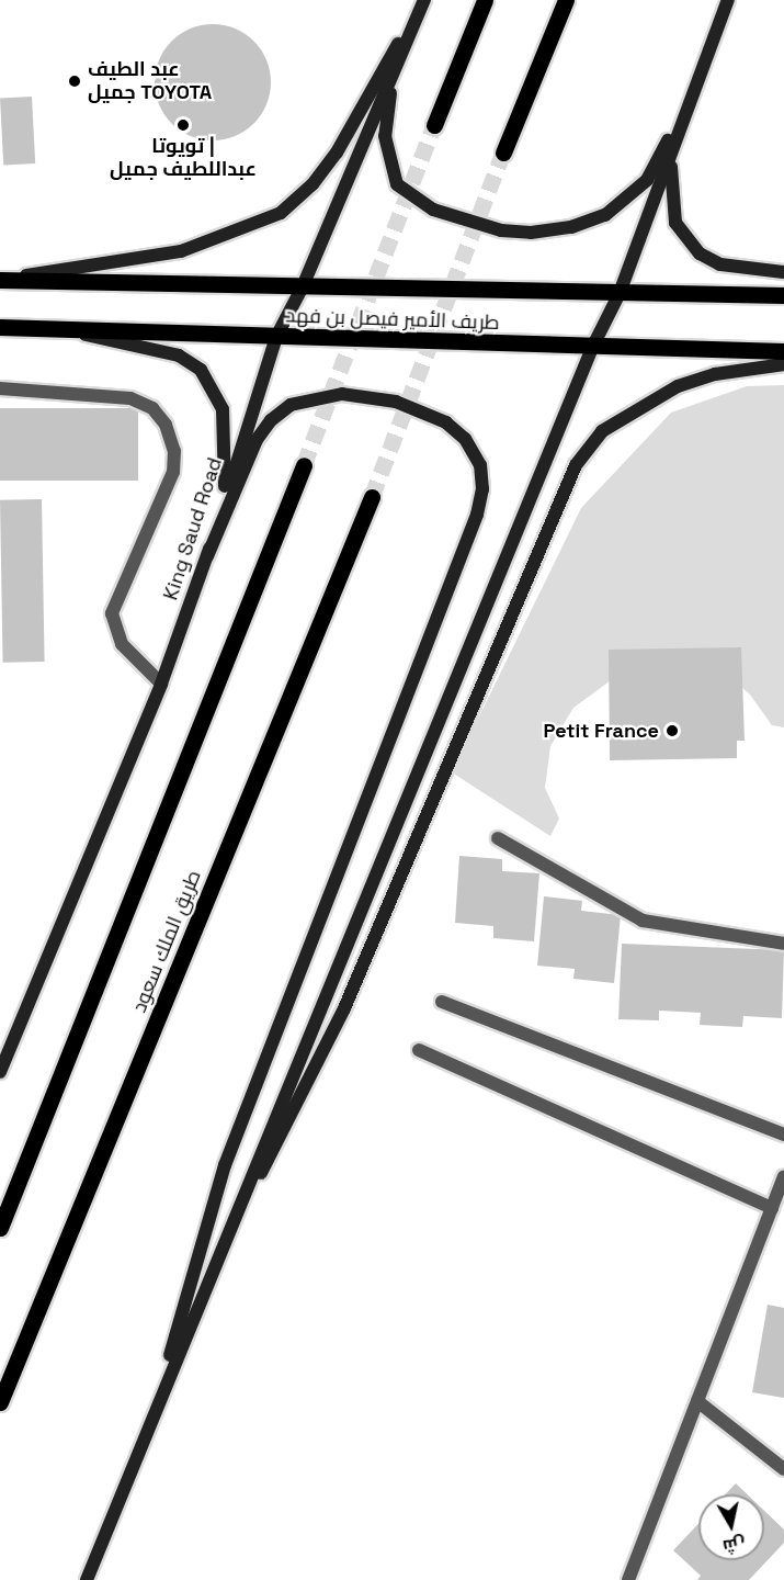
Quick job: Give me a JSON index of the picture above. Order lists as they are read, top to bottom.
{
  "streets": {
    "main road": ["طريف الأمير فيصل بن فهد", "King Saud Road", "طريق الملك سعود"]
  },
  "crossings": [
    ["طريف الأمير فيصل بن فهد", "King Saud Road"]
  ],
  "places": ["عبد الطيف جميل TOYOTA", "تويوتا | عبداللطيف جميل", "Petit France"],
  "north": "bottom"
}
